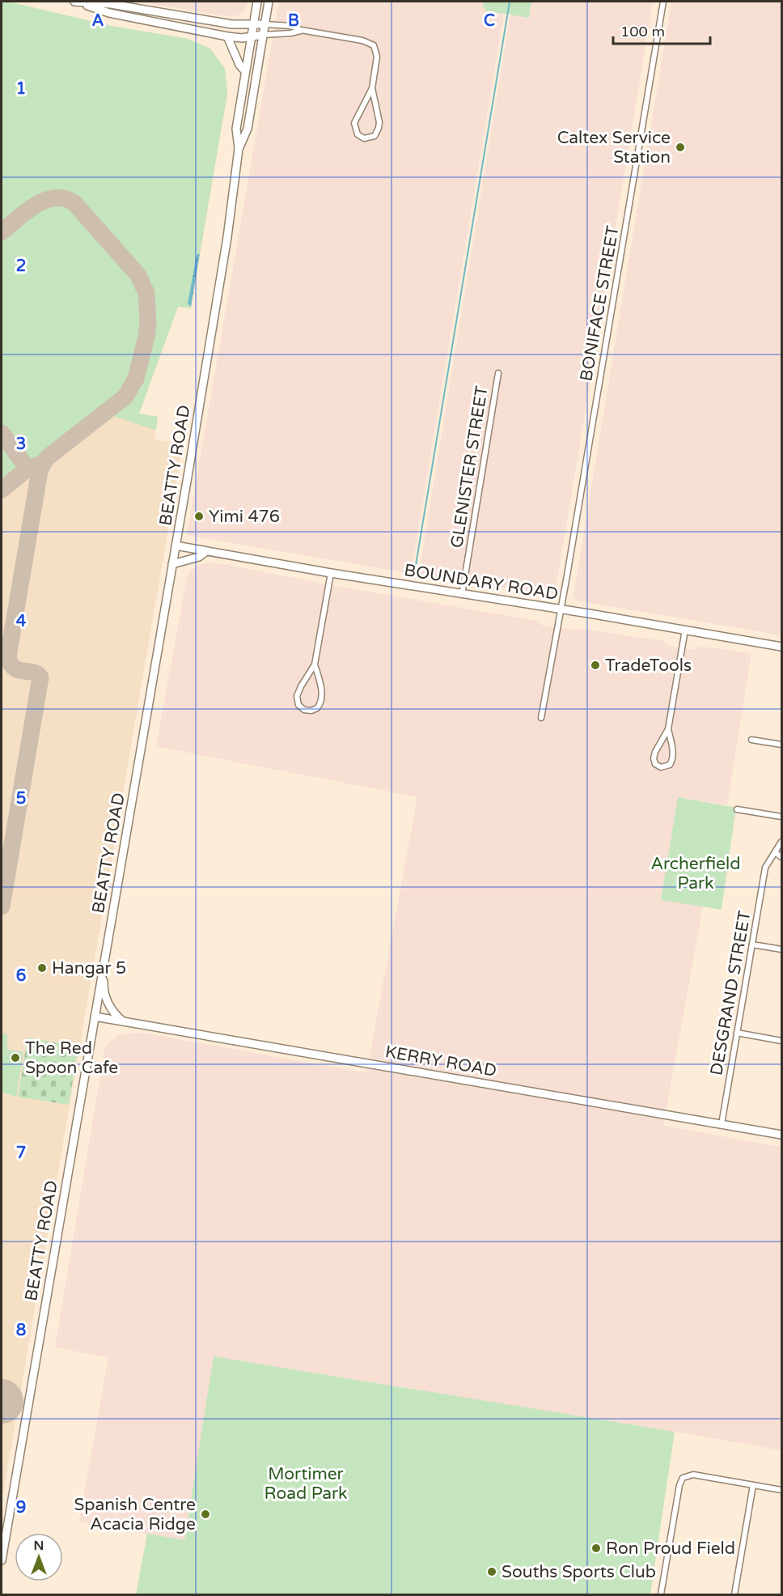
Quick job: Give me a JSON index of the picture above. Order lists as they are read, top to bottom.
{
  "streets": {
    "main road": ["BEATTY ROAD", "BOUNDARY ROAD", "KERRY ROAD"],
    "street": ["BONIFACE STREET", "GLENISTER STREET", "DESGRAND STREET"]
  },
  "crossings": [
    ["BONIFACE STREET", "BOUNDARY ROAD"],
    ["BEATTY ROAD", "BOUNDARY ROAD"],
    ["BEATTY ROAD", "KERRY ROAD"],
    ["GLENISTER STREET", "BOUNDARY ROAD"],
    ["DESGRAND STREET", "KERRY ROAD"]
  ],
  "parks": ["Archerfield Park", "Mortimer Road Park"],
  "places": [
    "Caltex Service Station",
    "Yimi 476",
    "TradeTools",
    "Hangar 5",
    "The Red Spoon Cafe",
    "Spanish Centre Acacia Ridge",
    "Ron Proud Field",
    "Souths Sports Club"
  ],
  "scale_bar": "100 m",
  "north": "top",
  "grid": {
    "columns": ["A", "B", "C"],
    "rows": [
      "1",
      "2",
      "3",
      "4",
      "5",
      "6",
      "7",
      "8",
      "9"
    ]
  }
}
